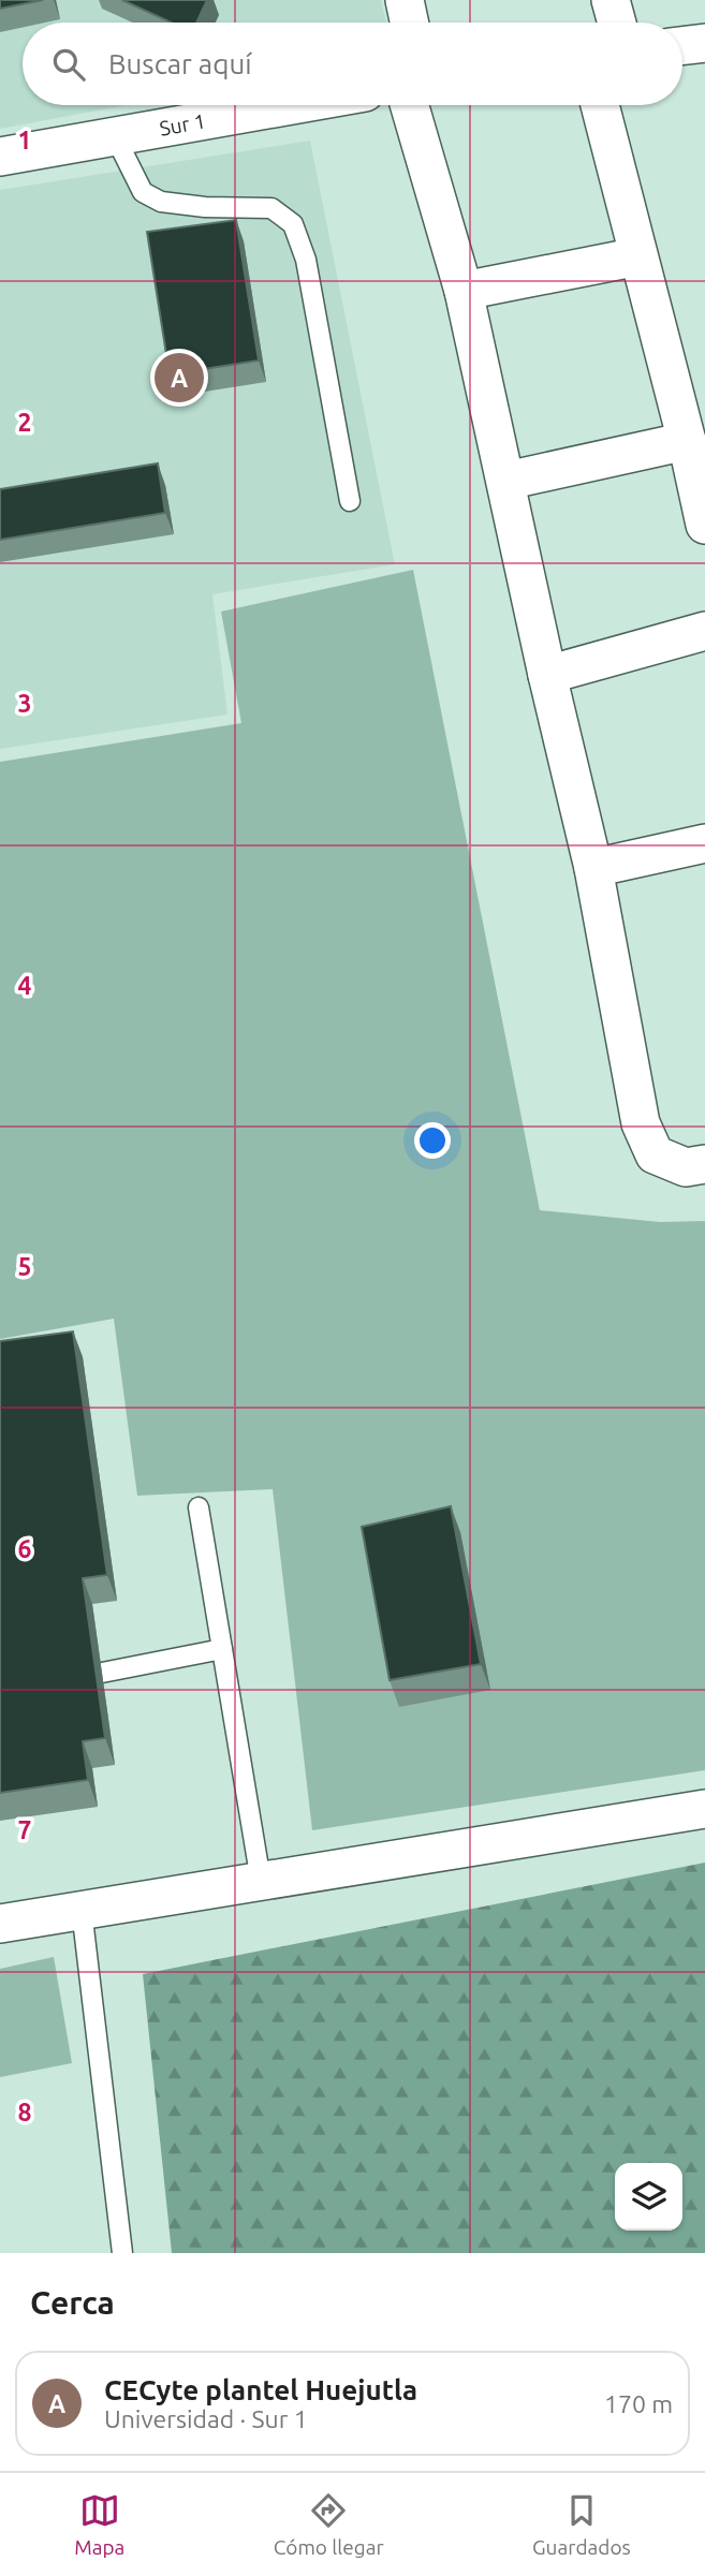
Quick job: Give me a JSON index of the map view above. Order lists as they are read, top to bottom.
{
  "streets": {
    "street": ["Sur 1"]
  },
  "page": {
    "search": "Buscar aquí",
    "pins": "A",
    "heading": "Cerca",
    "list": [
      {
        "mark": "A",
        "name": "CECyte plantel Huejutla",
        "note": "Universidad · Sur 1",
        "value": "170 m"
      }
    ],
    "nav": ["Mapa", "Cómo llegar", "Guardados"]
  },
  "grid": {
    "rows": [
      "1",
      "2",
      "3",
      "4",
      "5",
      "6",
      "7",
      "8"
    ]
  }
}
